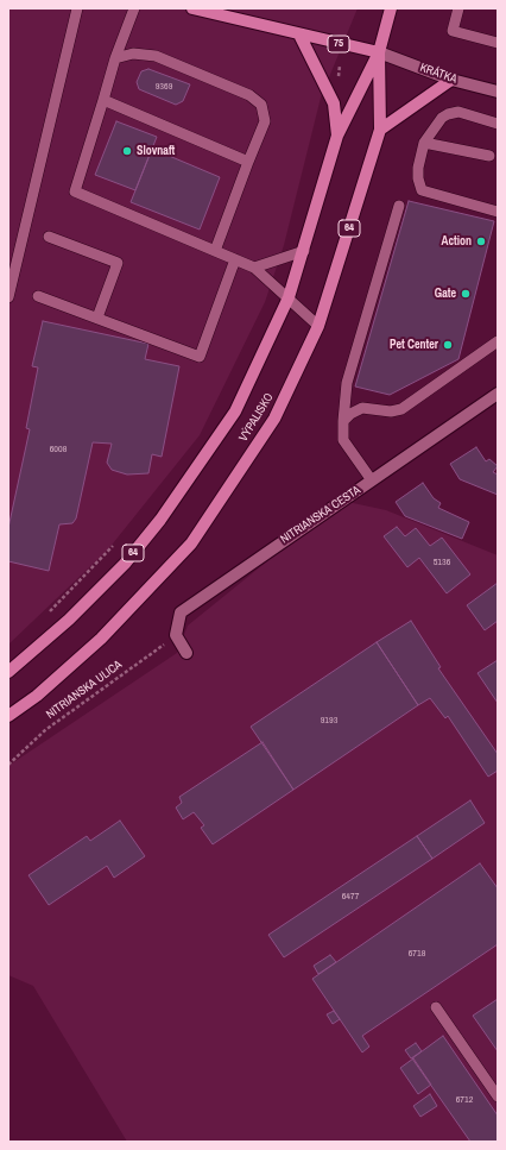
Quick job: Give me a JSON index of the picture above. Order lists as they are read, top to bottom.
{
  "streets": {
    "main road": ["75", "64", "VÝPALISKO"],
    "street": ["KRÁTKA", "NITRIANSKA CESTA"],
    "path": ["NITRIANSKA ULICA"]
  },
  "crossings": [
    ["75", "KRÁTKA"],
    ["75", "64"],
    ["75", "VÝPALISKO"],
    ["KRÁTKA", "VÝPALISKO"],
    ["64", "VÝPALISKO"],
    ["NITRIANSKA CESTA", "NITRIANSKA ULICA"]
  ],
  "places": [
    "Slovnaft",
    "Action",
    "Gate",
    "Pet Center"
  ],
  "house_numbers": [
    "9369",
    "6008",
    "5136",
    "9193",
    "6477",
    "6718",
    "6712"
  ]
}
